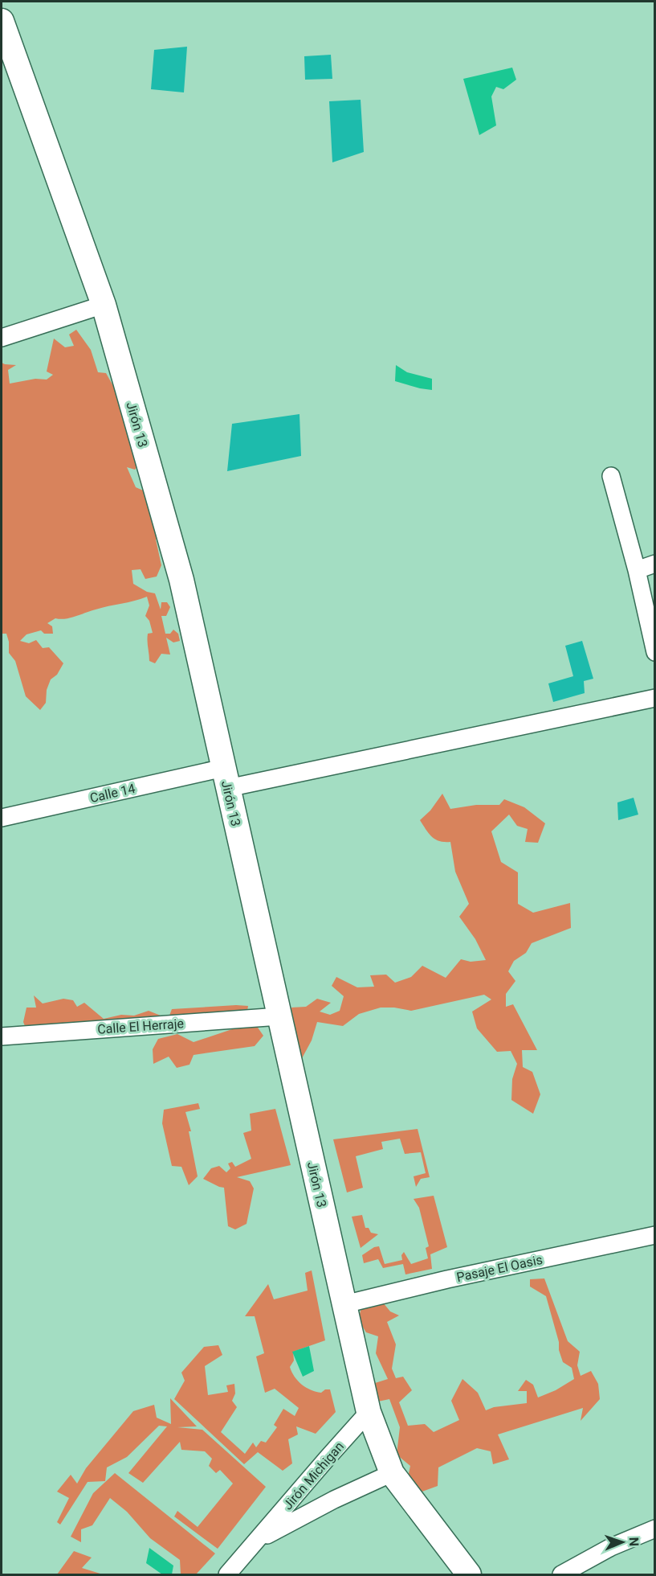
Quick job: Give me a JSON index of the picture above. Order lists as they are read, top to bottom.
{
  "streets": {
    "street": [
      "Jirón 13",
      "Calle 14",
      "Calle El Herraje",
      "Pasaje El Oasis",
      "Jirón Michigan"
    ]
  },
  "crossings": [
    ["Jirón 13", "Calle 14"],
    ["Jirón 13", "Calle El Herraje"],
    ["Jirón 13", "Pasaje El Oasis"],
    ["Jirón 13", "Jirón Michigan"]
  ],
  "north": "right"
}
